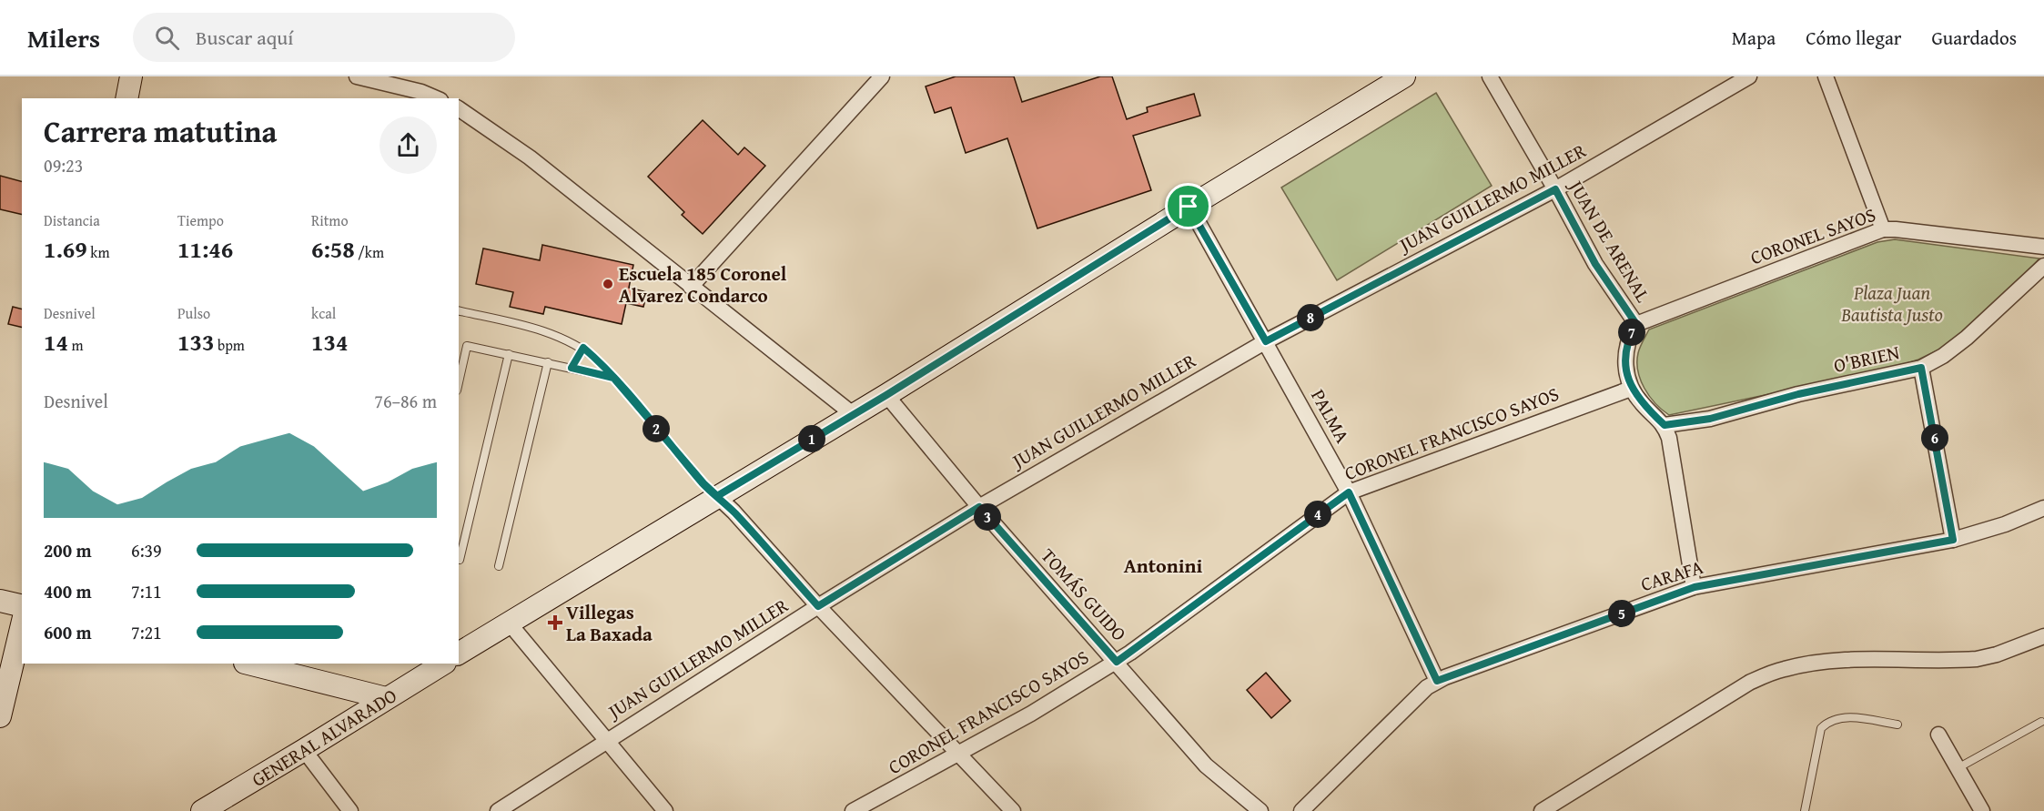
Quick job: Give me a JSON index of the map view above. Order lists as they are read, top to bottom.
{
  "streets": {
    "street": [
      "JUAN GUILLERMO MILLER",
      "CORONEL SAYOS",
      "JUAN DE ARENAL",
      "O'BRIEN",
      "PALMA",
      "CORONEL FRANCISCO SAYOS",
      "CARAFA",
      "TOMÁS GUIDO",
      "GENERAL ALVARADO"
    ]
  },
  "crossings": [
    ["JUAN GUILLERMO MILLER", "JUAN DE ARENAL"],
    ["JUAN GUILLERMO MILLER", "PALMA"],
    ["JUAN GUILLERMO MILLER", "TOMÁS GUIDO"],
    ["CORONEL SAYOS", "JUAN DE ARENAL"],
    ["JUAN DE ARENAL", "O'BRIEN"],
    ["JUAN DE ARENAL", "CORONEL FRANCISCO SAYOS"],
    ["PALMA", "CORONEL FRANCISCO SAYOS"],
    ["PALMA", "CARAFA"],
    ["CORONEL FRANCISCO SAYOS", "TOMÁS GUIDO"]
  ],
  "districts": ["Antonini"],
  "parks": ["Plaza Juan Bautista Justo"],
  "places": {
    "other": ["Escuela 185 Coronel Alvarez Condarco"],
    "health": ["Villegas La Baxada"]
  },
  "page": {
    "header": "Milers",
    "search": "Buscar aquí",
    "nav": ["Mapa", "Cómo llegar", "Guardados"],
    "heading": ["Carrera matutina", "09:23"],
    "stats": [
      ["Distancia", "1.69 km"],
      ["Tiempo", "11:46"],
      ["Ritmo", "6:58 /km"],
      ["Desnivel", "14 m"],
      ["Pulso", "133 bpm"],
      ["kcal", "134"]
    ],
    "pins": [
      "8",
      "7",
      "2",
      "6",
      "1",
      "4",
      "3",
      "5"
    ],
    "chart": ["Desnivel", "76–86 m"],
    "list": [
      {
        "name": "200 m",
        "note": "6:39"
      },
      {
        "name": "400 m",
        "note": "7:11"
      },
      {
        "name": "600 m",
        "note": "7:21"
      }
    ]
  }
}
